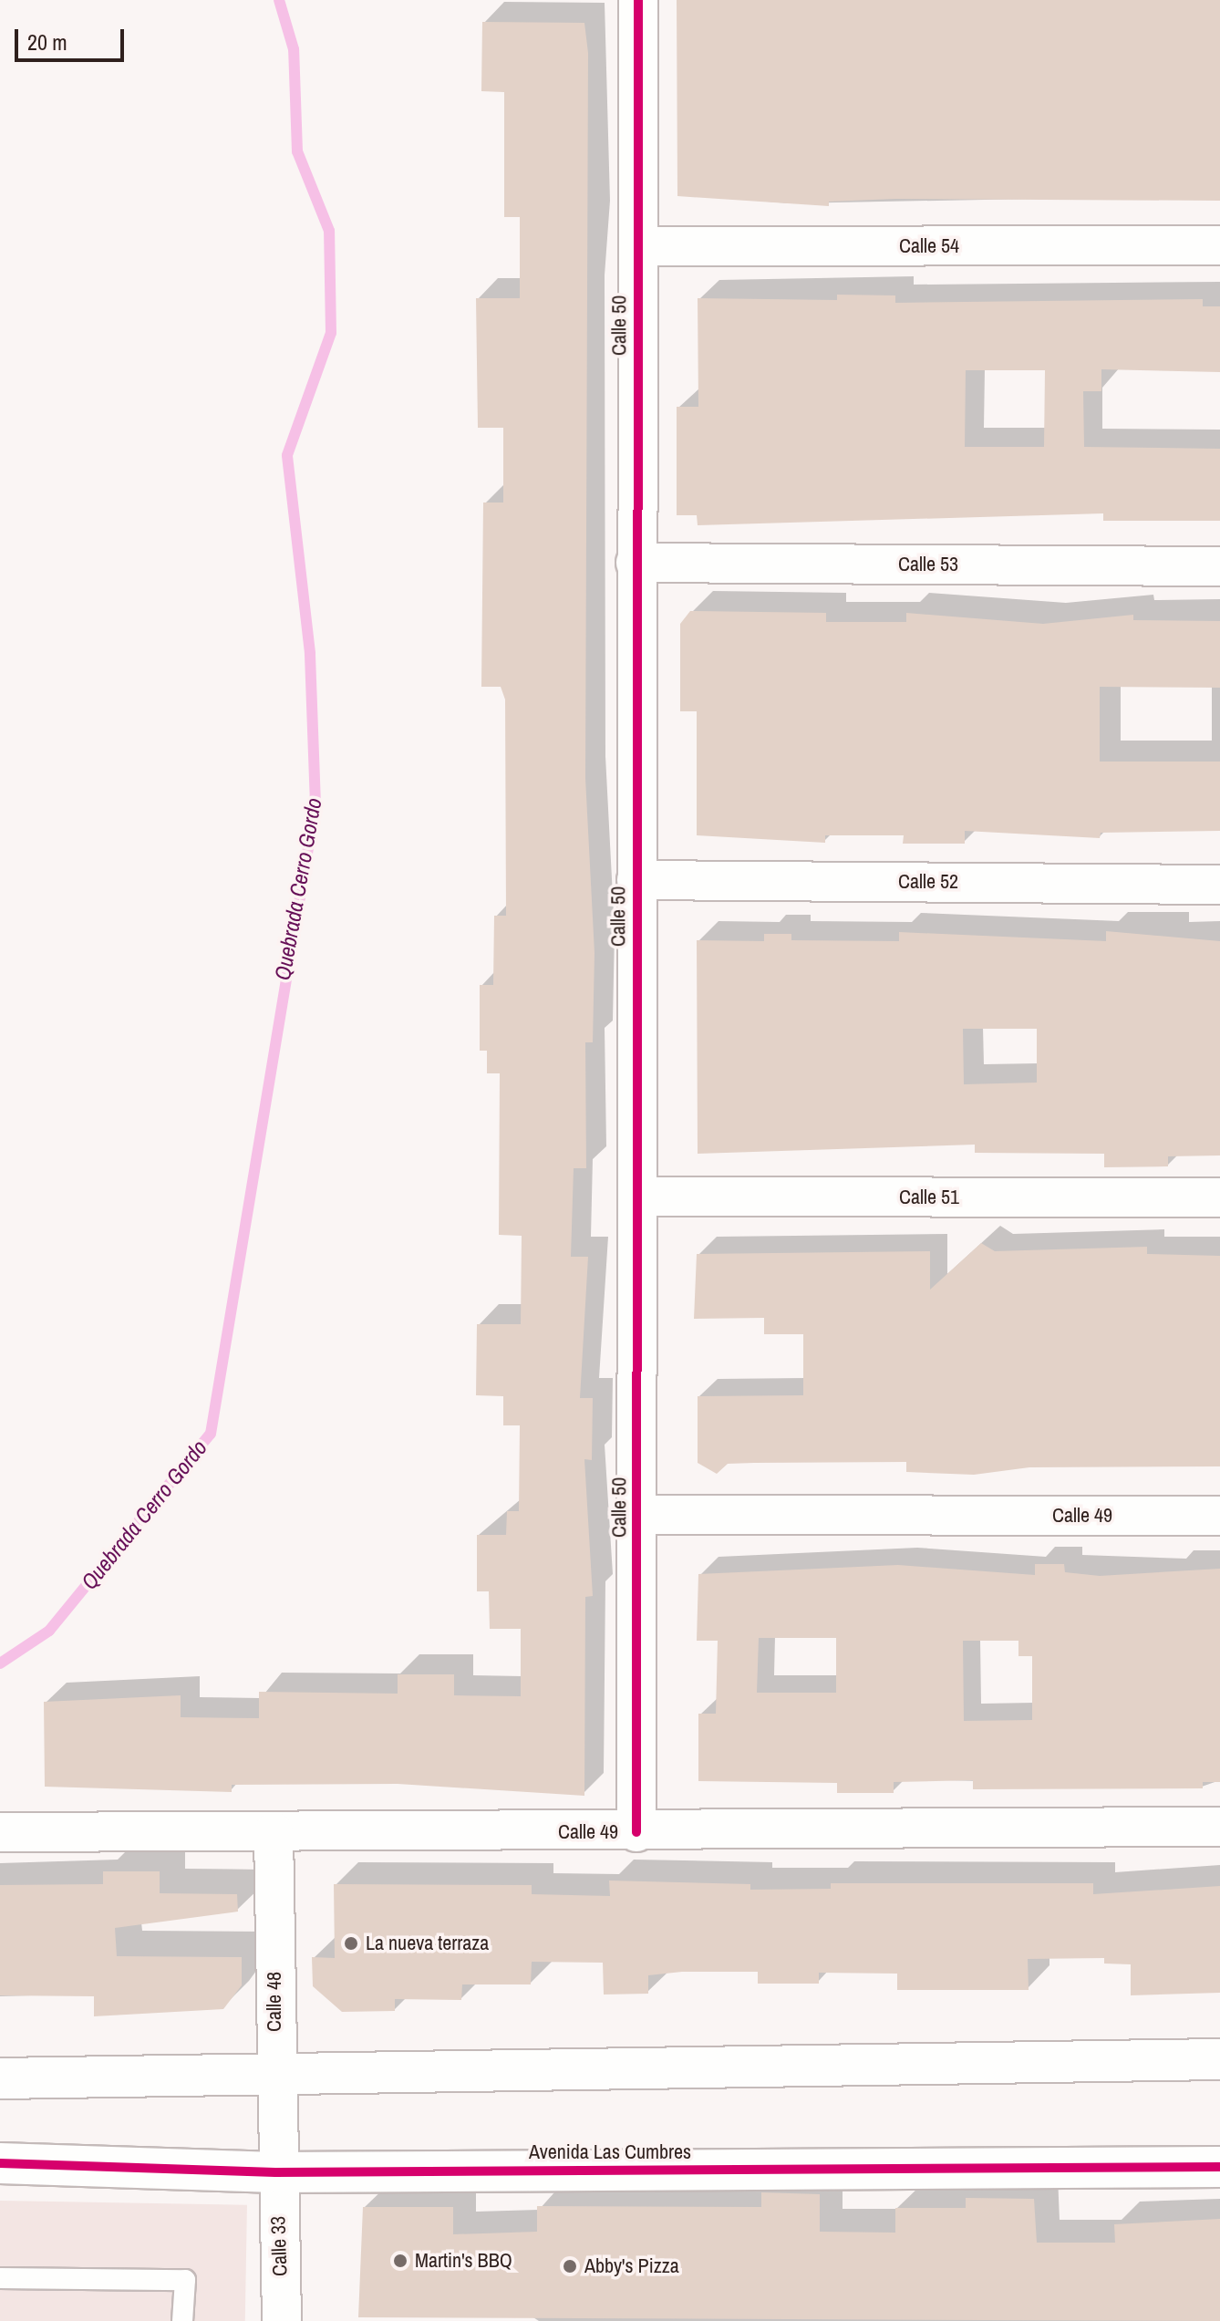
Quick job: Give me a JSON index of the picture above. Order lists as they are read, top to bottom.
{
  "streets": {
    "street": [
      "Calle 54",
      "Calle 50",
      "Calle 53",
      "Calle 52",
      "Calle 51",
      "Calle 49",
      "Calle 48",
      "Avenida Las Cumbres",
      "Calle 33"
    ]
  },
  "crossings": [
    ["Calle 54", "Calle 50"],
    ["Calle 50", "Calle 53"],
    ["Calle 50", "Calle 52"],
    ["Calle 50", "Calle 51"],
    ["Calle 50", "Calle 49"],
    ["Calle 49", "Calle 48"],
    ["Calle 48", "Avenida Las Cumbres"],
    ["Calle 48", "Calle 33"],
    ["Avenida Las Cumbres", "Calle 33"]
  ],
  "water": ["Quebrada Cerro Gordo"],
  "places": ["La nueva terraza", "Martin's BBQ", "Abby's Pizza"],
  "scale_bar": "20 m"
}
